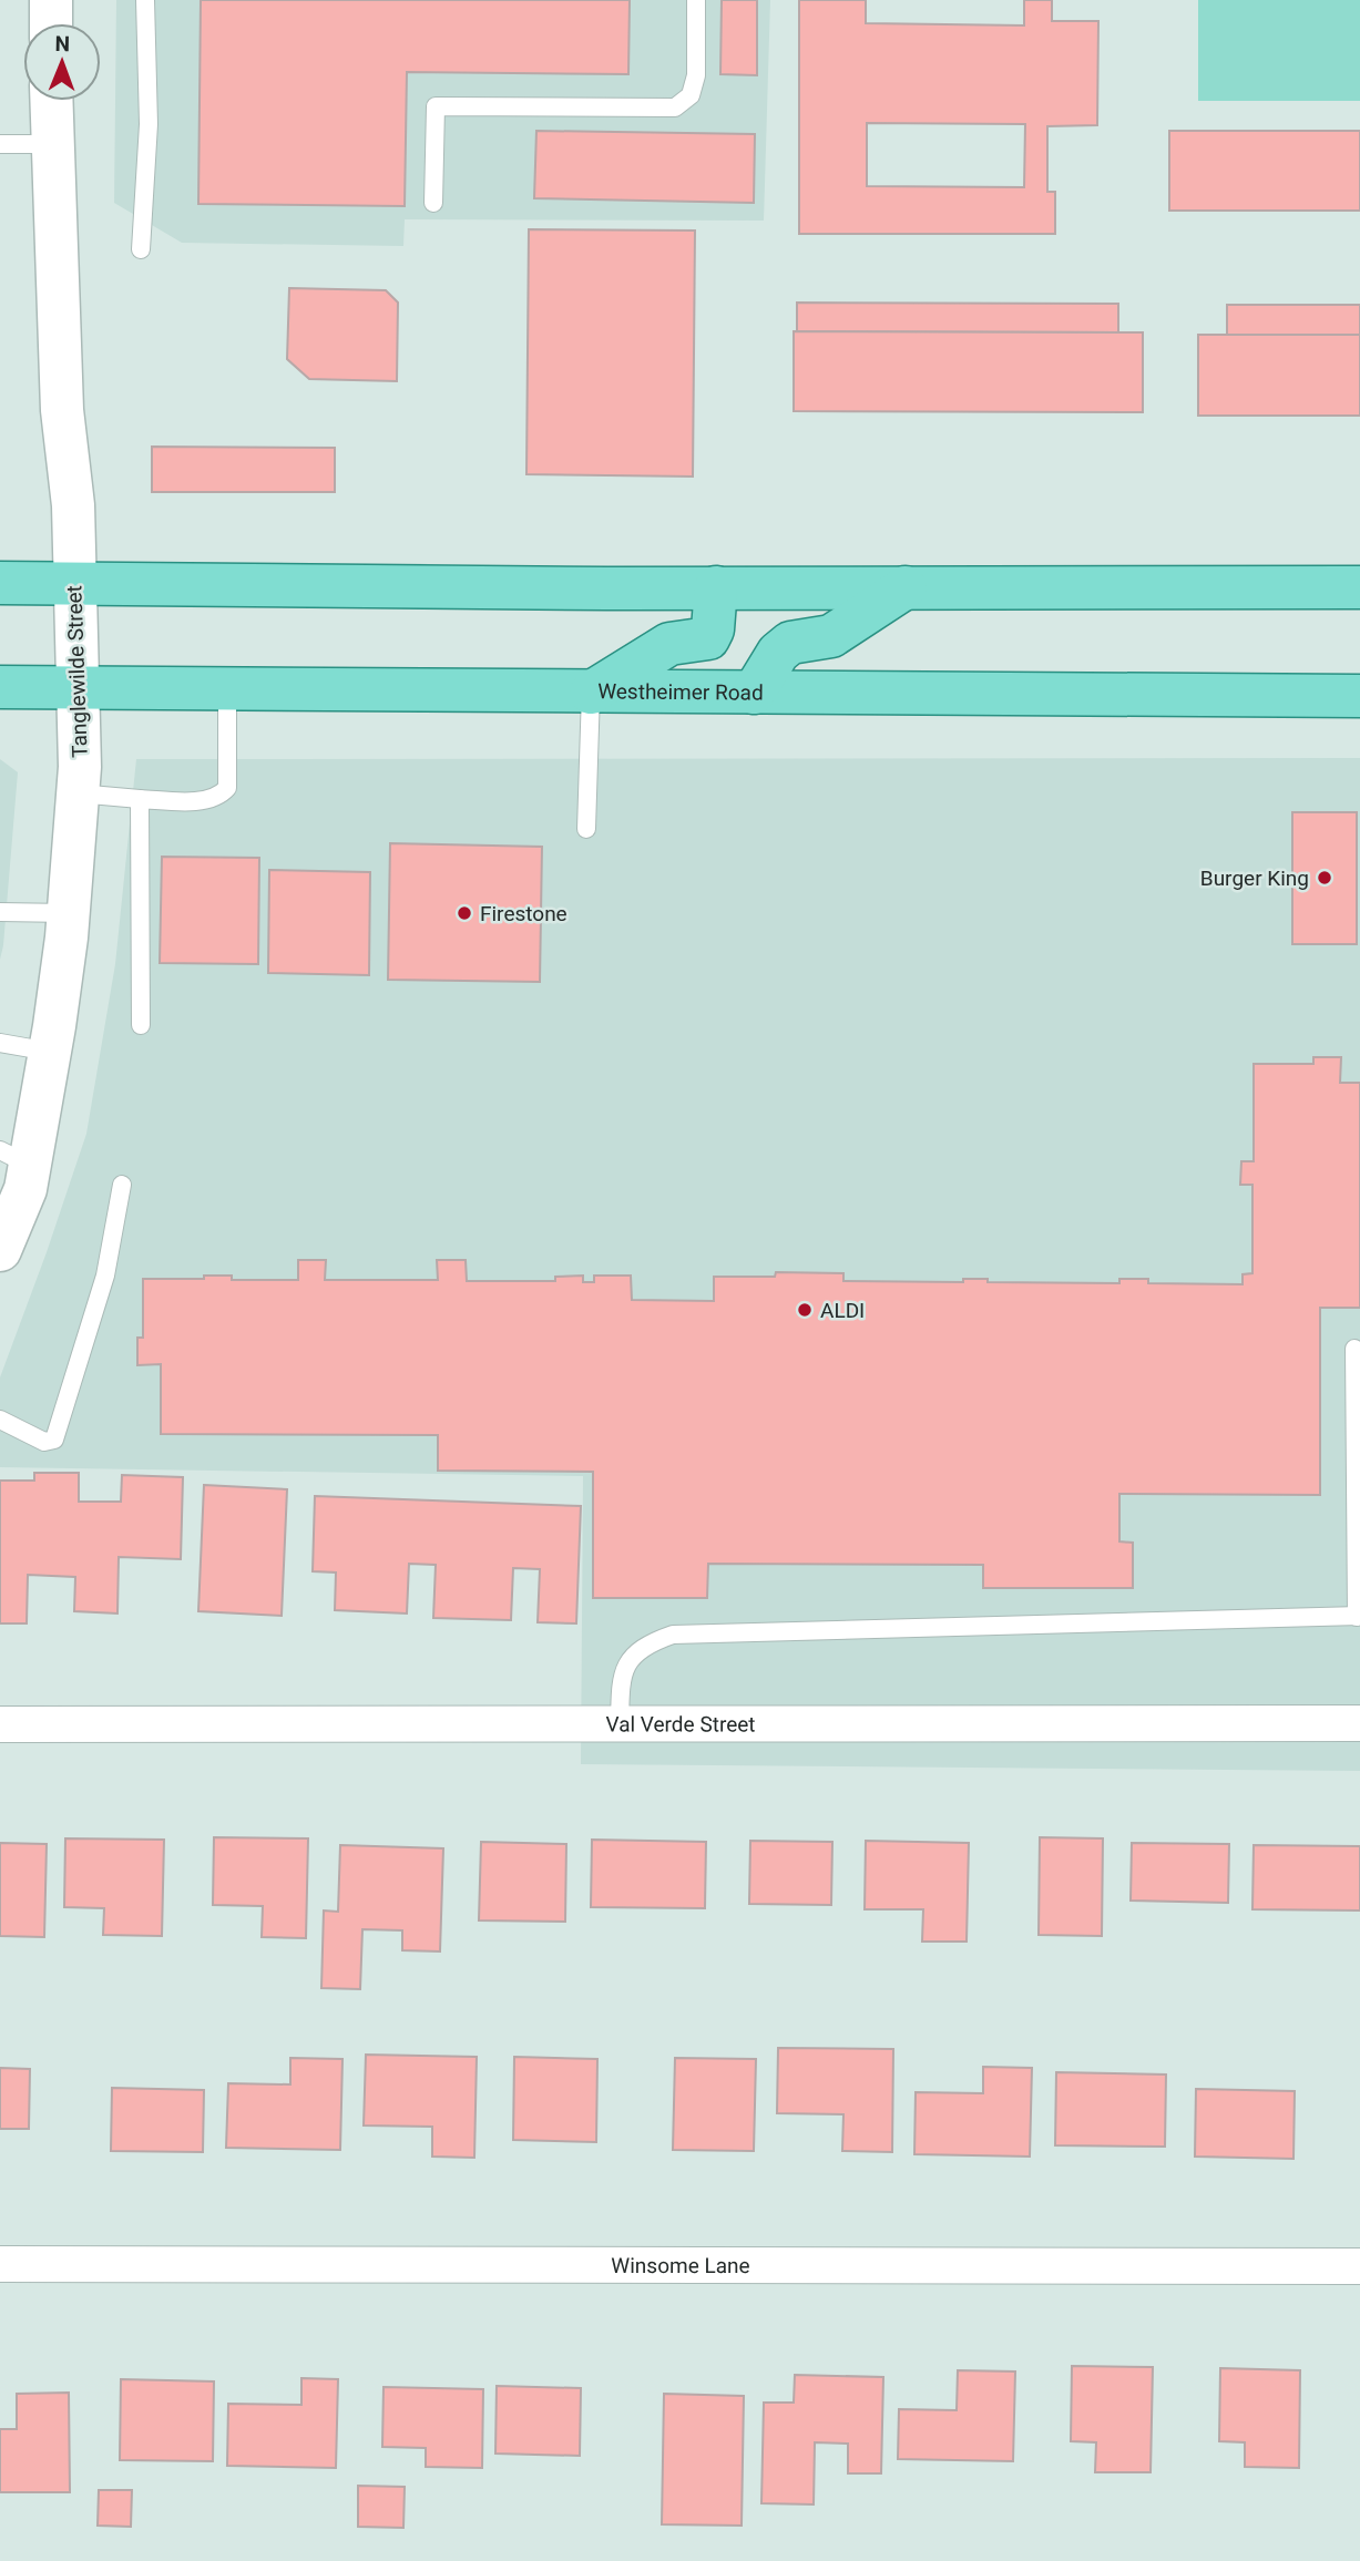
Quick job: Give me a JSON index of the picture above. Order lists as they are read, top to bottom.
{
  "streets": {
    "main road": ["Westheimer Road"],
    "street": ["Tanglewilde Street", "Val Verde Street", "Winsome Lane"]
  },
  "crossings": [
    ["Tanglewilde Street", "Westheimer Road"]
  ],
  "places": ["Burger King", "Firestone", "ALDI"],
  "north": "top"
}
